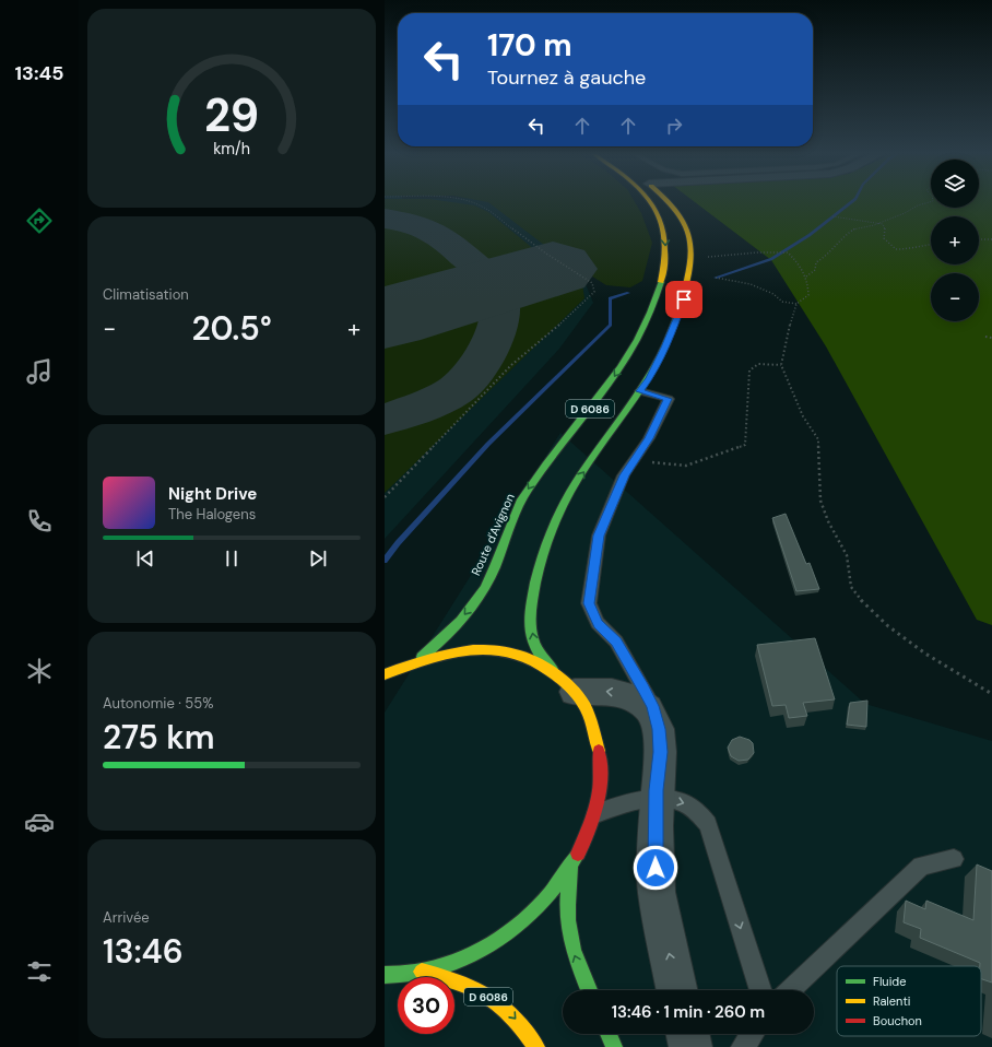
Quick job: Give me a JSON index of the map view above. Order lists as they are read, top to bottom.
{
  "streets": {
    "main road": ["D 6086", "Route d'Avignon"]
  },
  "one_way": ["Route d'Avignon"],
  "legend": ["Fluide", "Ralenti", "Bouchon"],
  "page": {
    "tabs": "13:45",
    "turn": ["170 m", "Tournez à gauche"],
    "map_buttons": ["+", "−"],
    "tile": [
      "Climatisation",
      ["Autonomie · 55%", "275 km"],
      ["Arrivée", "13:46"]
    ],
    "heat": ["−", "20.5°", "+"],
    "song": ["Night Drive", "The Halogens"],
    "limit": "30",
    "trip": "13:46 · 1 min · 260 m",
    "gauge": ["29", "km/h"]
  }
}
